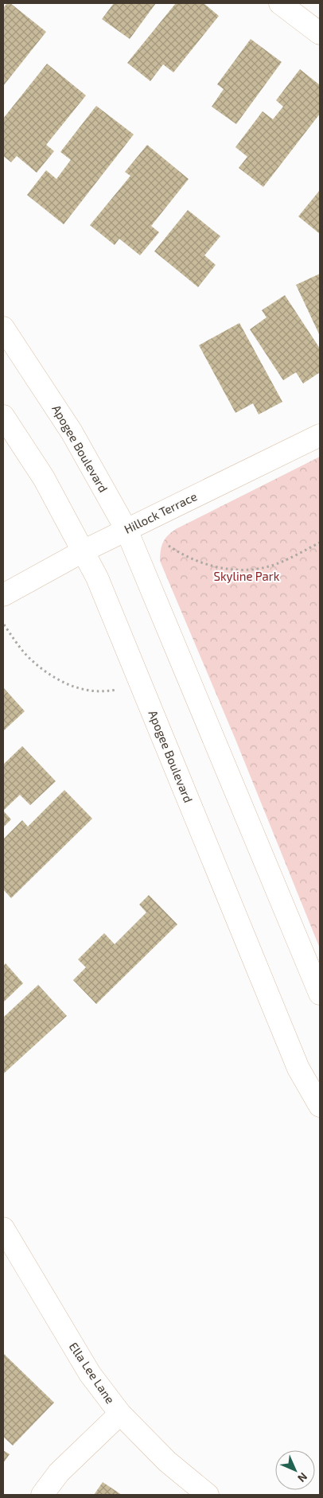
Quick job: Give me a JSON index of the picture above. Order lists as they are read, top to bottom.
{
  "streets": {
    "street": ["Apogee Boulevard", "Hillock Terrace", "Ella Lee Lane"]
  },
  "crossings": [
    ["Apogee Boulevard", "Hillock Terrace"]
  ],
  "parks": ["Skyline Park"],
  "north": "bottom right"
}
